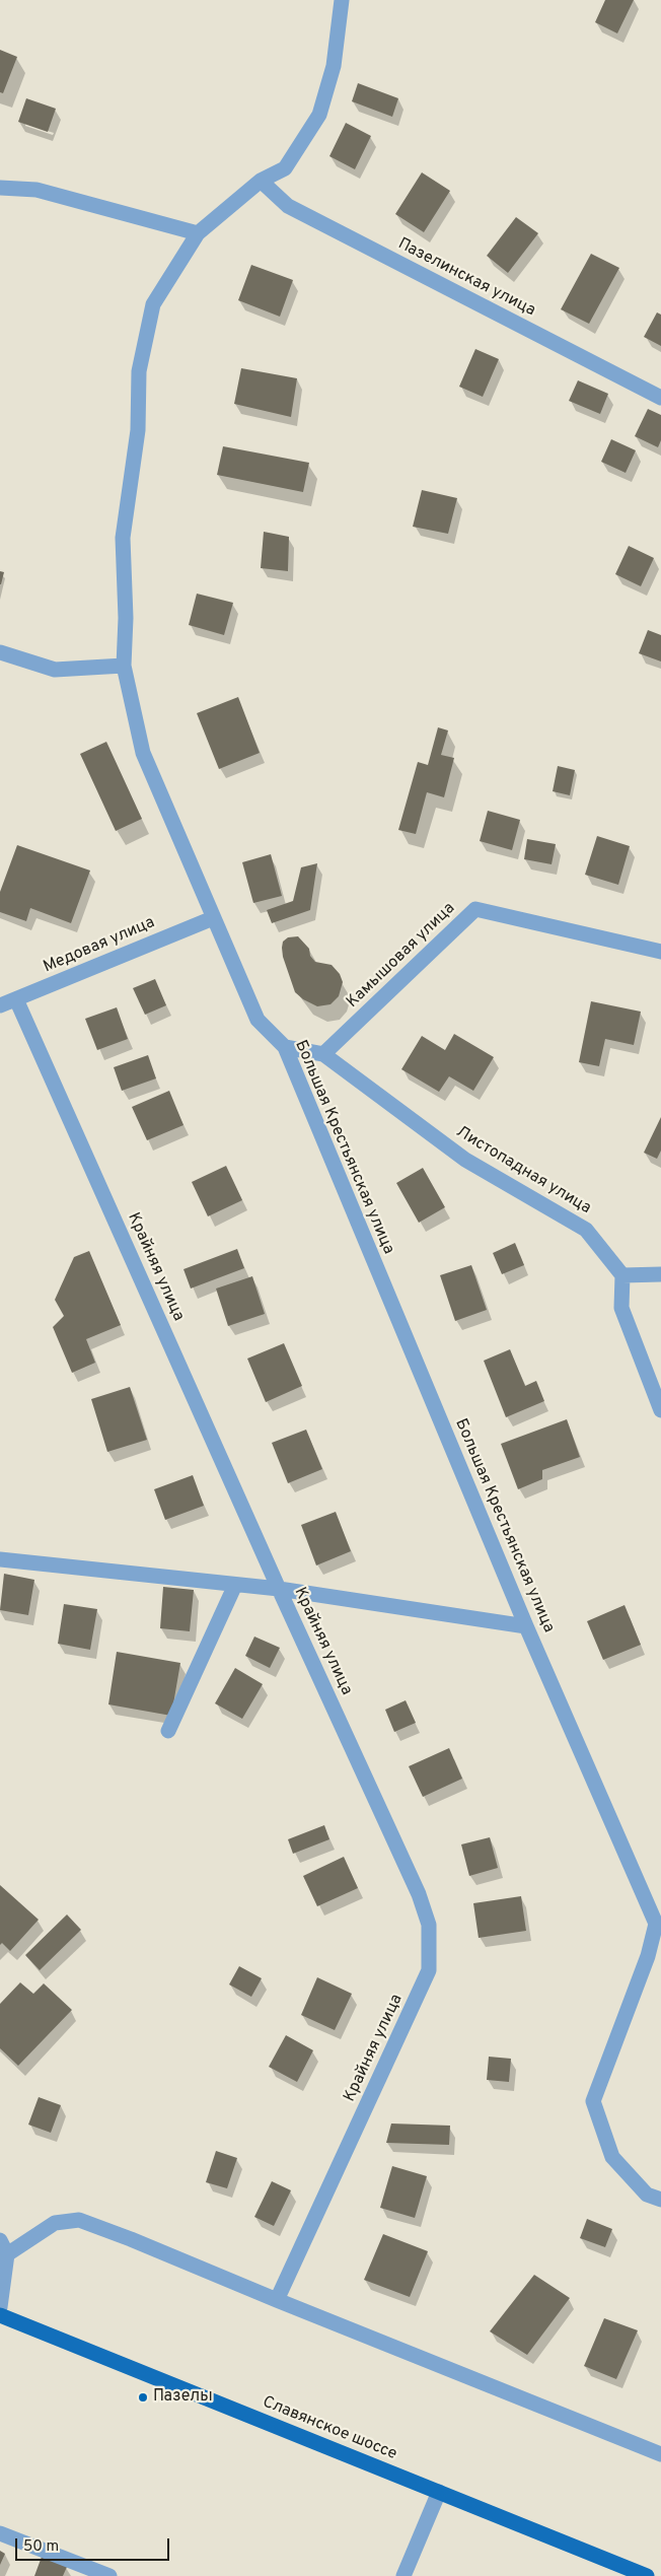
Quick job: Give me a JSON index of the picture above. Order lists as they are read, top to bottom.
{
  "streets": {
    "main road": ["Славянское шоссе"],
    "street": [
      "Пазелинская улица",
      "Медовая улица",
      "Камышовая улица",
      "Большая Крестьянская улица",
      "Листопадная улица",
      "Крайняя улица"
    ]
  },
  "crossings": [
    ["Пазелинская улица", "Большая Крестьянская улица"],
    ["Медовая улица", "Большая Крестьянская улица"],
    ["Медовая улица", "Крайняя улица"],
    ["Камышовая улица", "Листопадная улица"],
    ["Большая Крестьянская улица", "Листопадная улица"]
  ],
  "places": ["Пазелы"],
  "scale_bar": "50 m"
}
